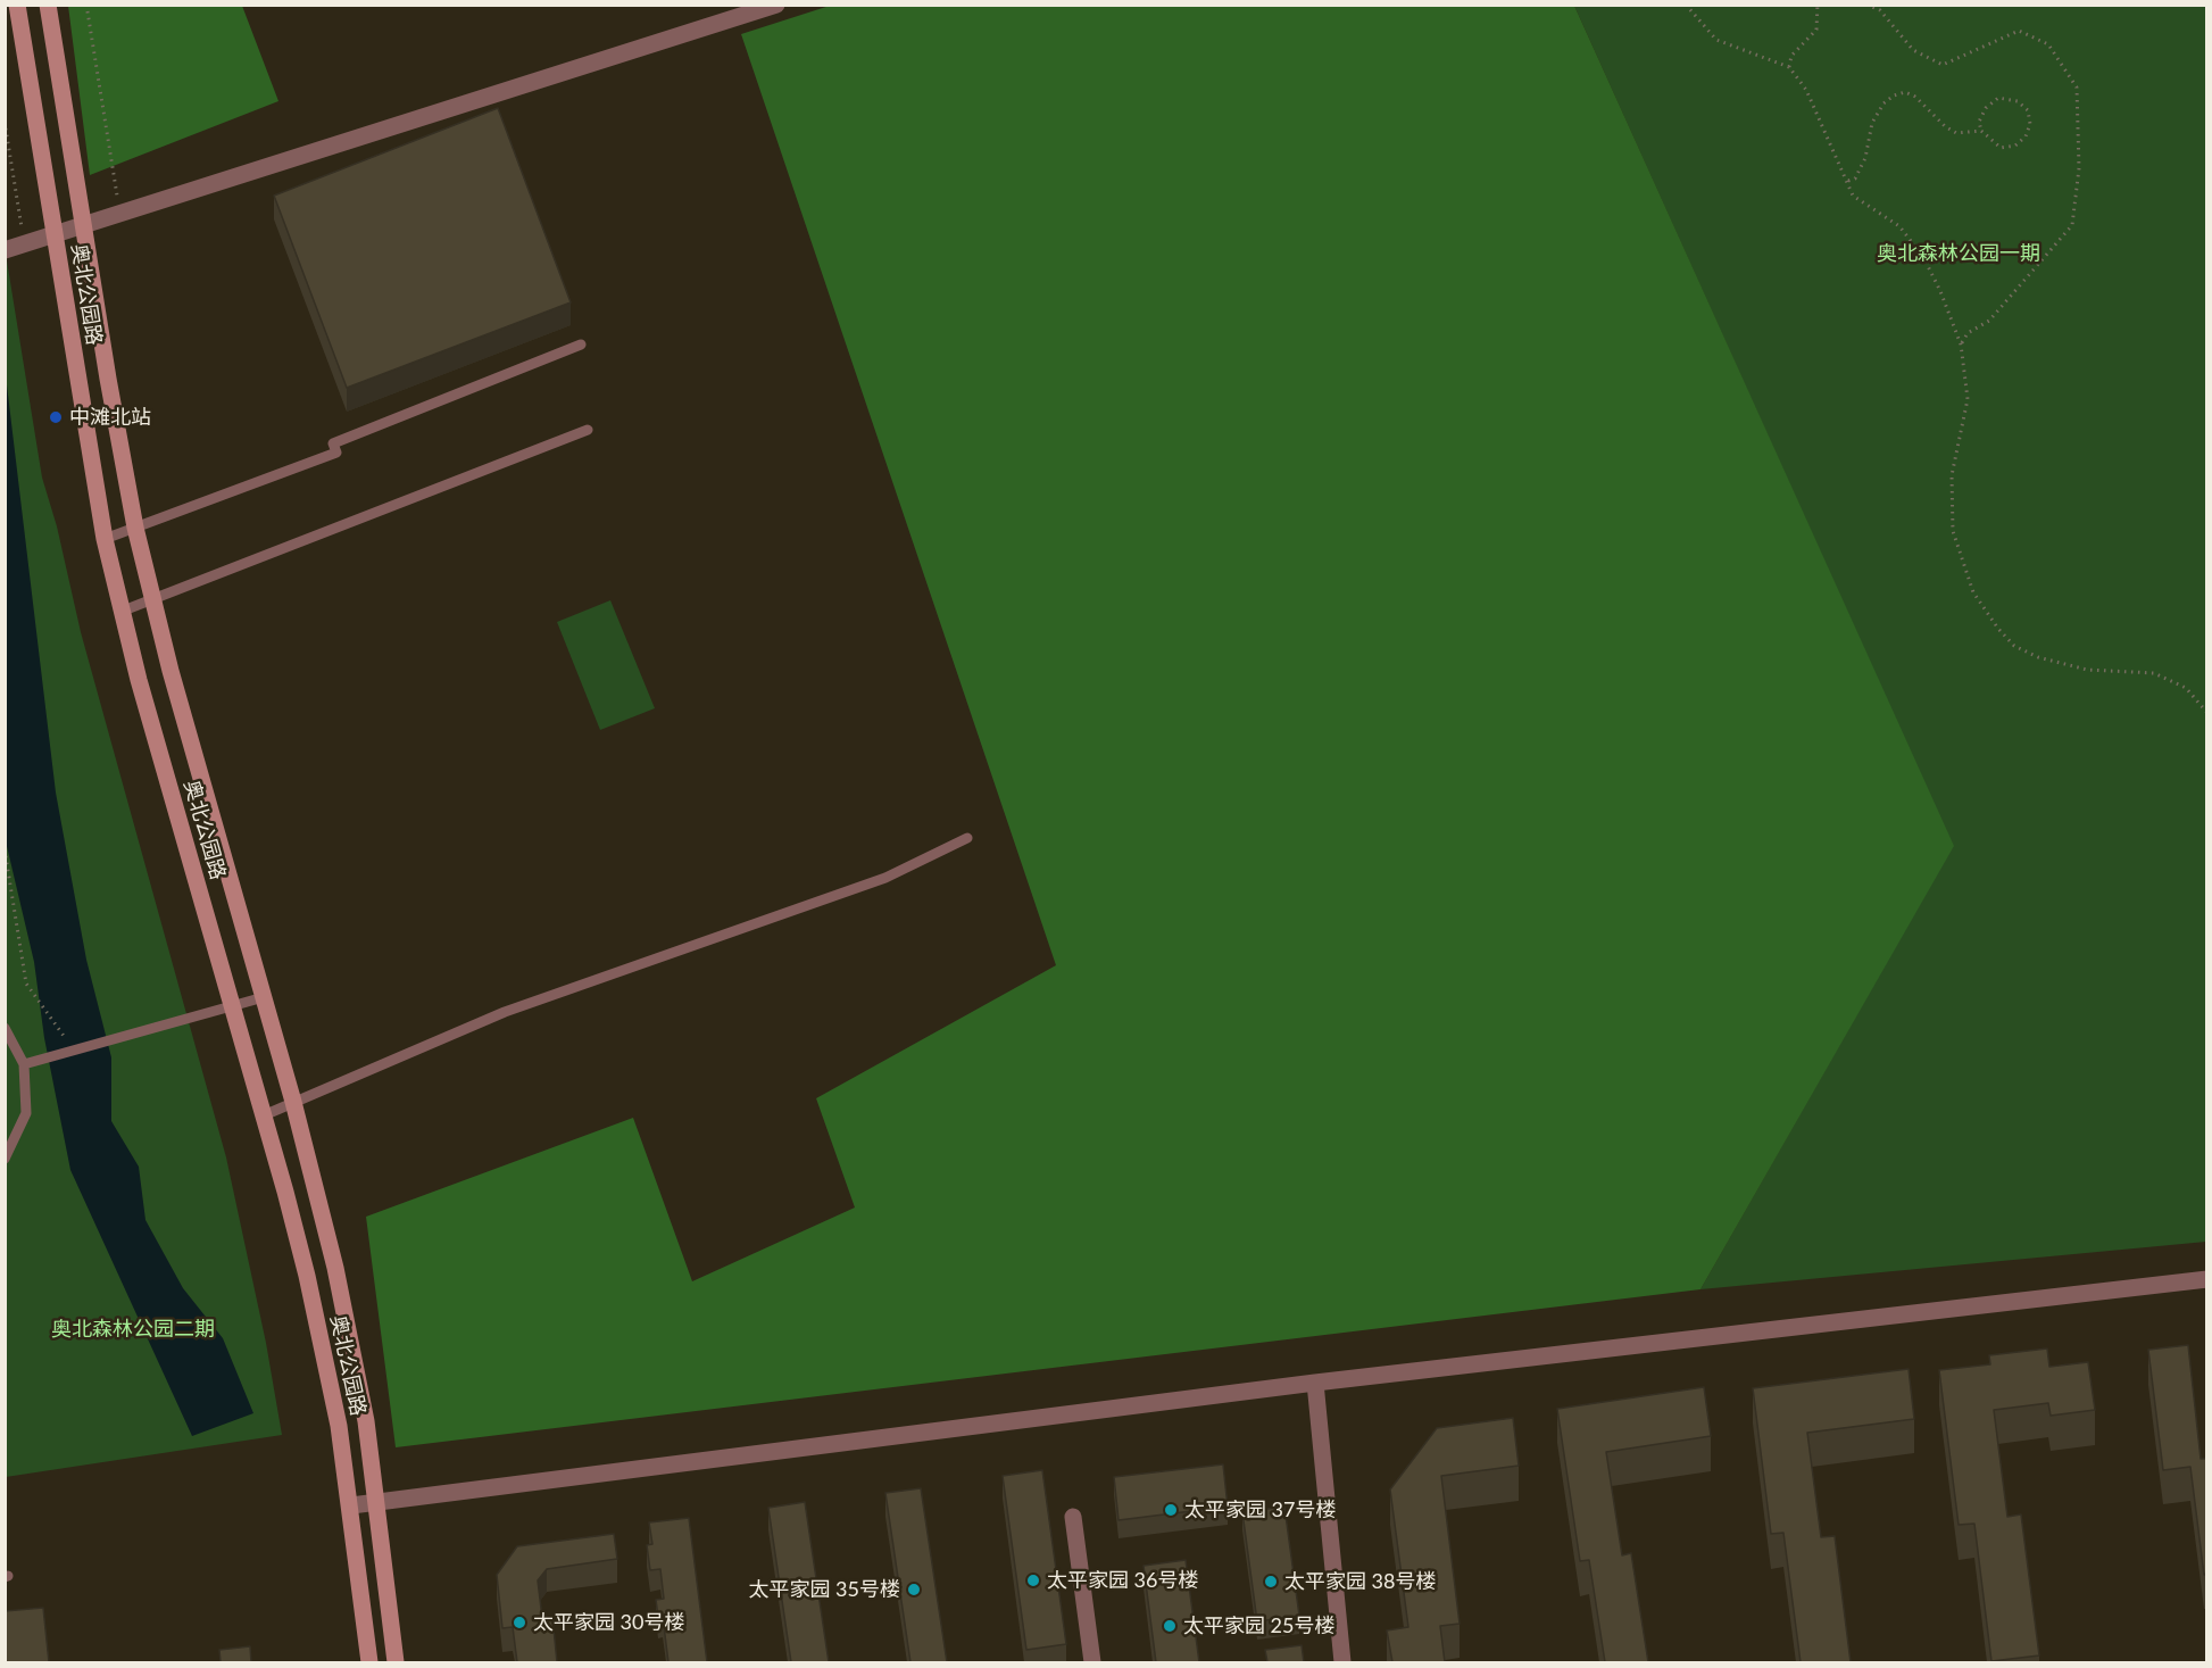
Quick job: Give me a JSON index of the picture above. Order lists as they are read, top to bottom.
{
  "streets": {
    "main road": ["奥北公园路"]
  },
  "parks": ["奥北森林公园一期", "奥北森林公园二期"],
  "places": [
    "中滩北站",
    "太平家园 37号楼",
    "太平家园 36号楼",
    "太平家园 38号楼",
    "太平家园 35号楼",
    "太平家园 30号楼",
    "太平家园 25号楼"
  ]
}
